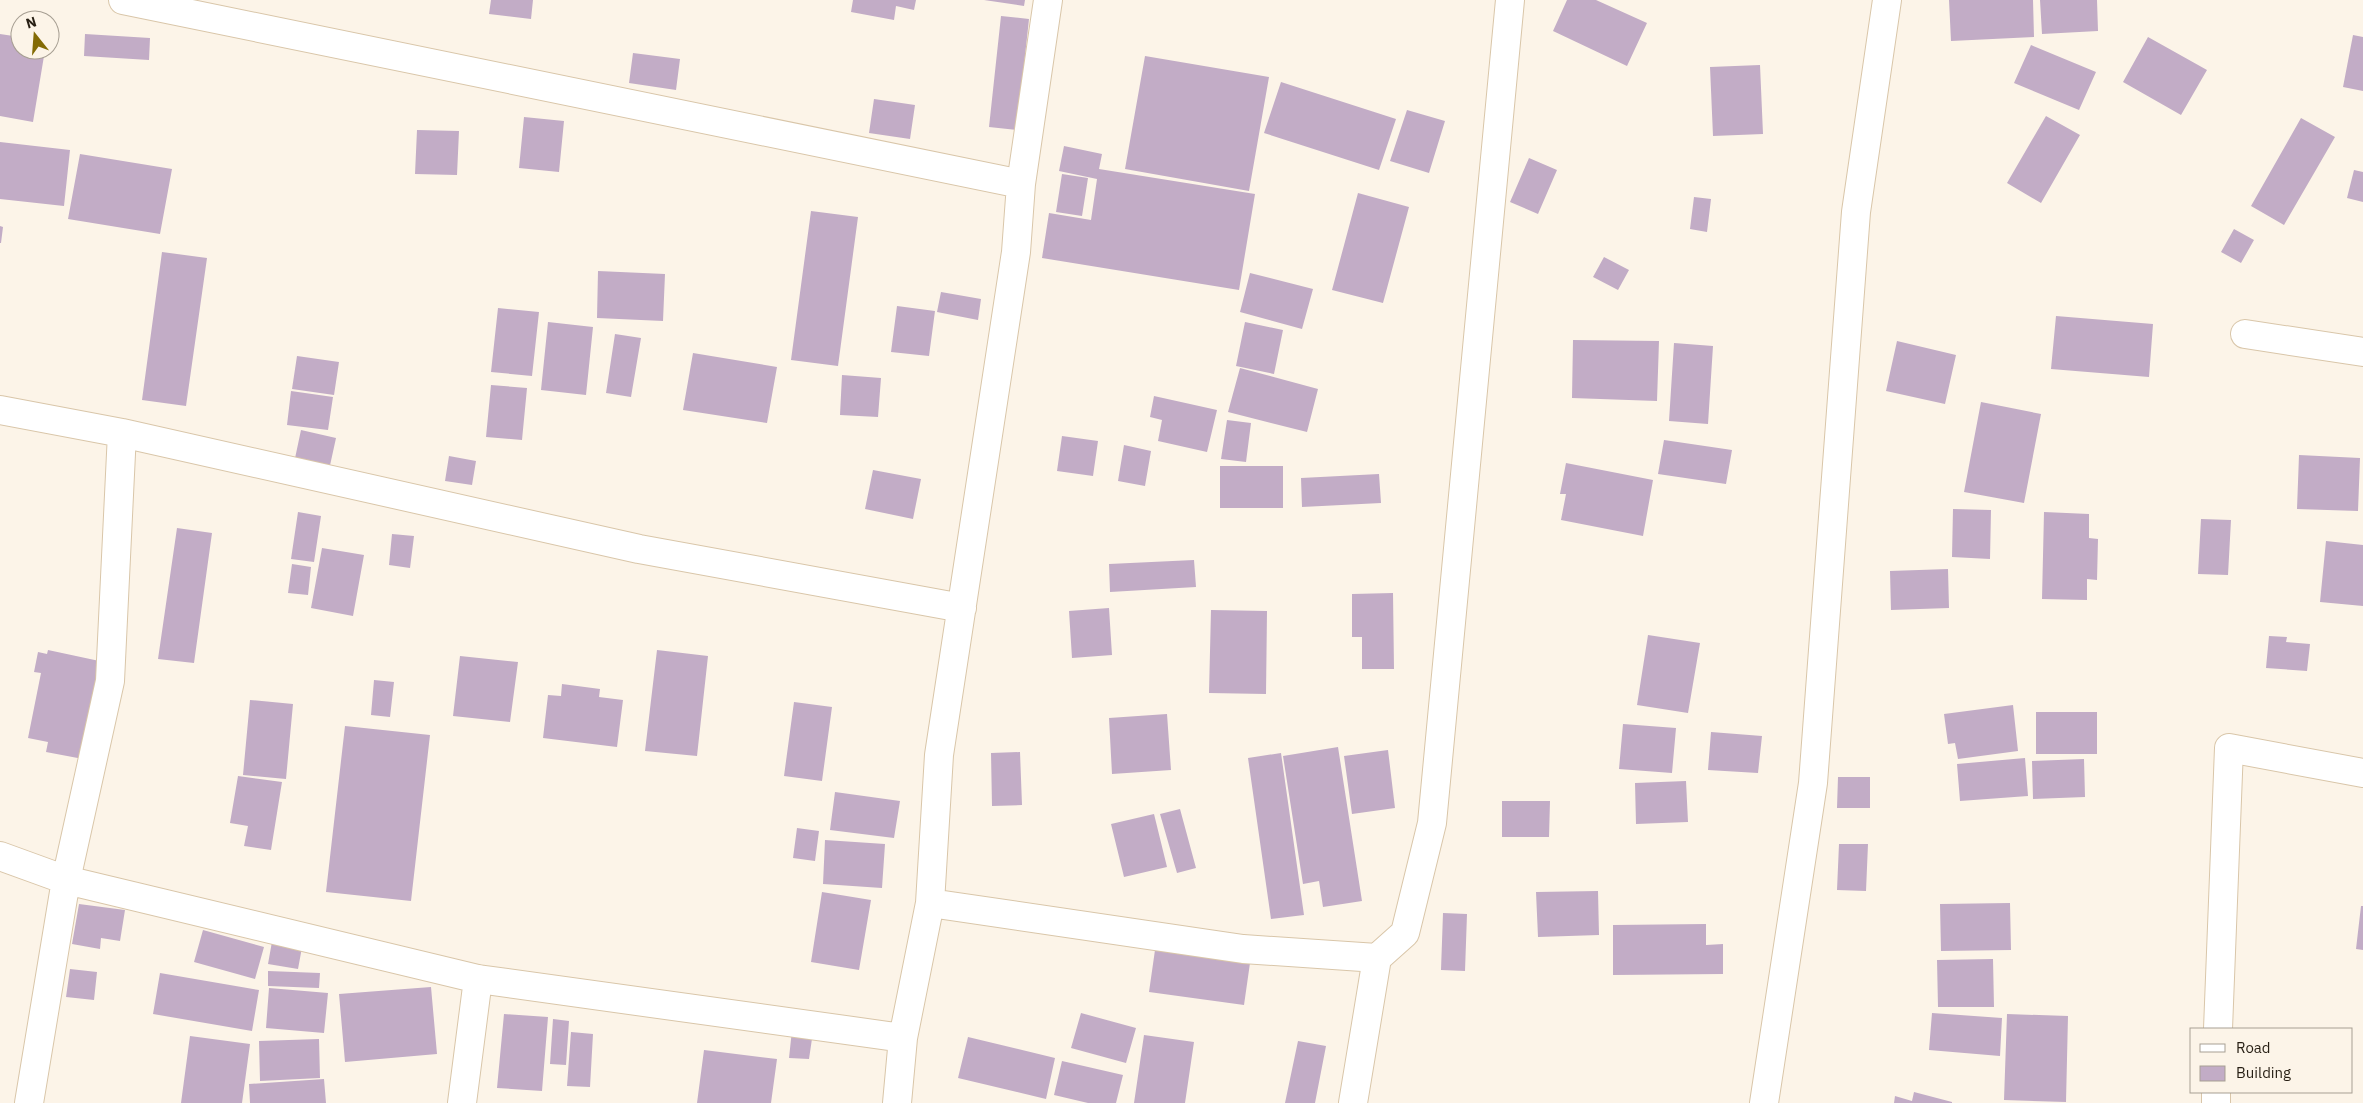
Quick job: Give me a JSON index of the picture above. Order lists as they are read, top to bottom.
{
  "legend": ["Road", "Building"],
  "north": "top"
}
